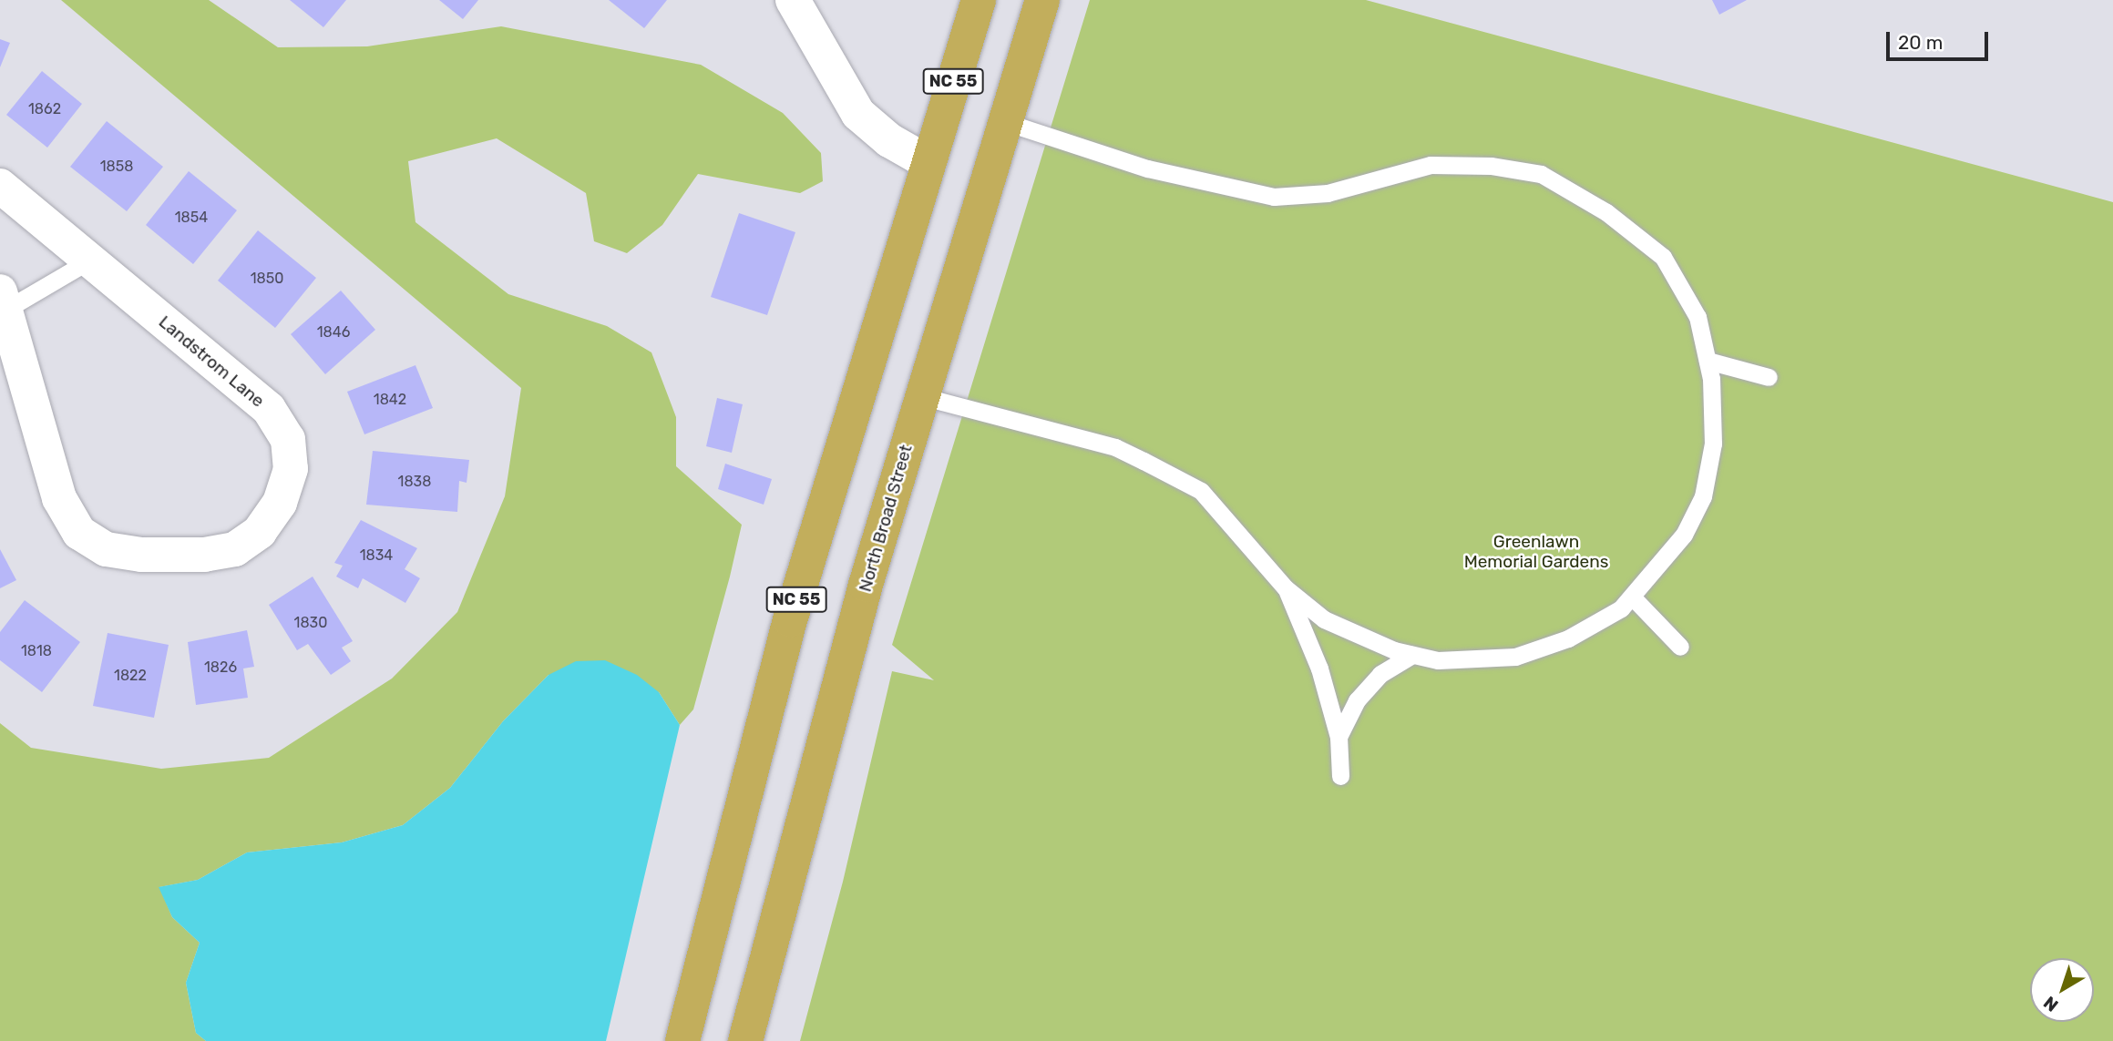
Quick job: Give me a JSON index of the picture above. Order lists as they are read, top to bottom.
{
  "streets": {
    "highway": ["NC 55", "North Broad Street"],
    "street": ["Landstrom Lane"]
  },
  "parks": ["Greenlawn Memorial Gardens"],
  "house_numbers": [
    "1862",
    "1858",
    "1854",
    "1850",
    "1846",
    "1842",
    "1838",
    "1834",
    "1830",
    "1818",
    "1826",
    "1822"
  ],
  "scale_bar": "20 m",
  "north": "bottom left"
}
